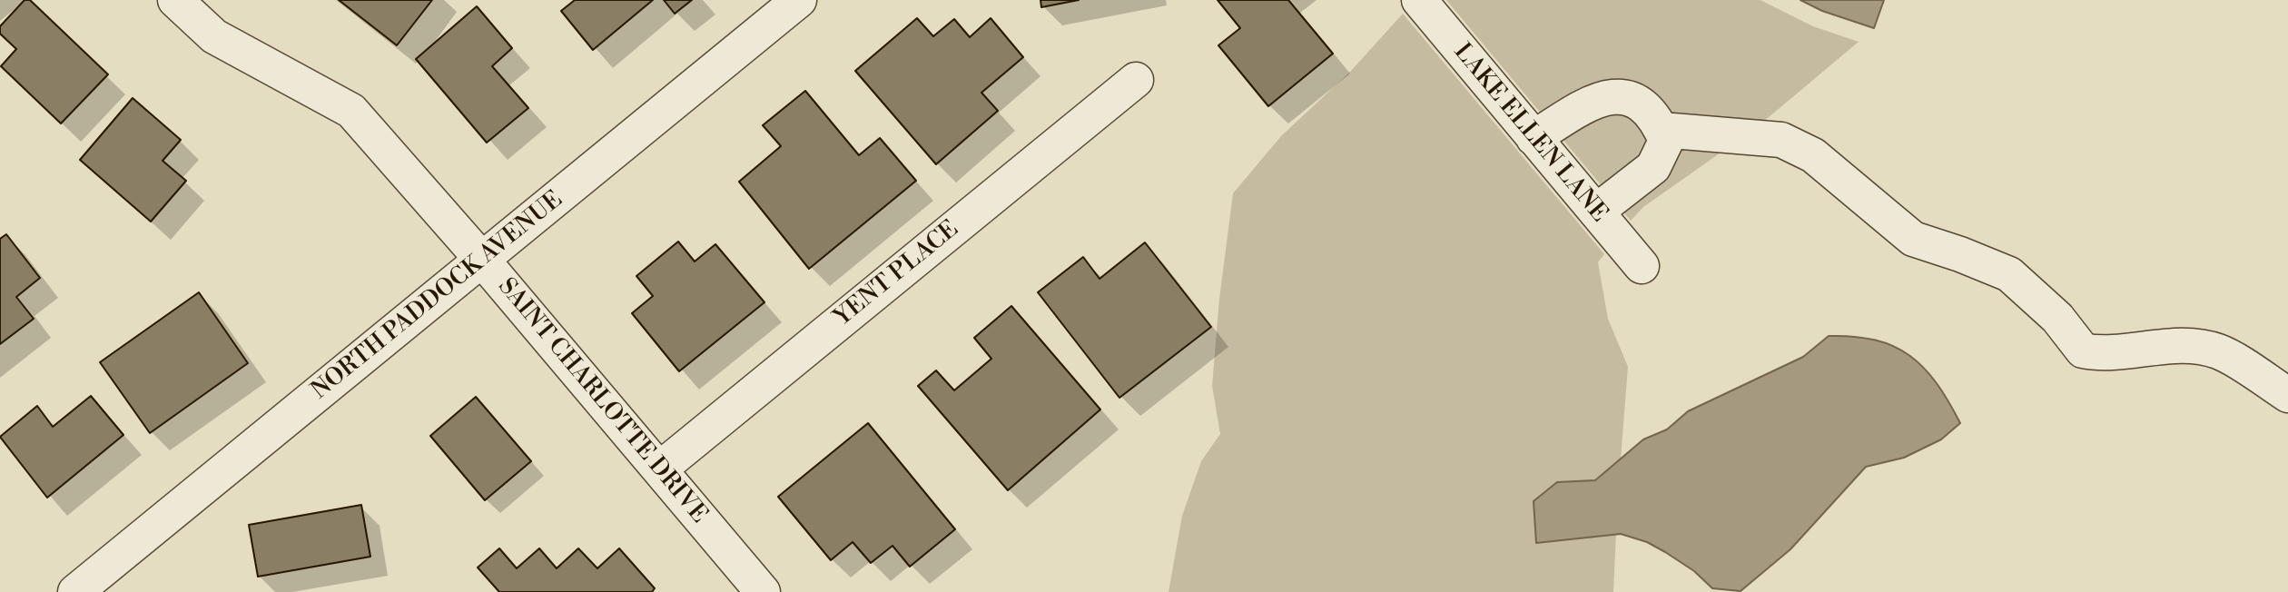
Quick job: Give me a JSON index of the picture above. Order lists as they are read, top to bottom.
{
  "streets": {
    "street": [
      "LAKE ELLEN LANE",
      "YENT PLACE",
      "NORTH PADDOCK AVENUE",
      "SAINT CHARLOTTE DRIVE"
    ]
  },
  "crossings": [
    ["YENT PLACE", "SAINT CHARLOTTE DRIVE"],
    ["NORTH PADDOCK AVENUE", "SAINT CHARLOTTE DRIVE"]
  ]
}
